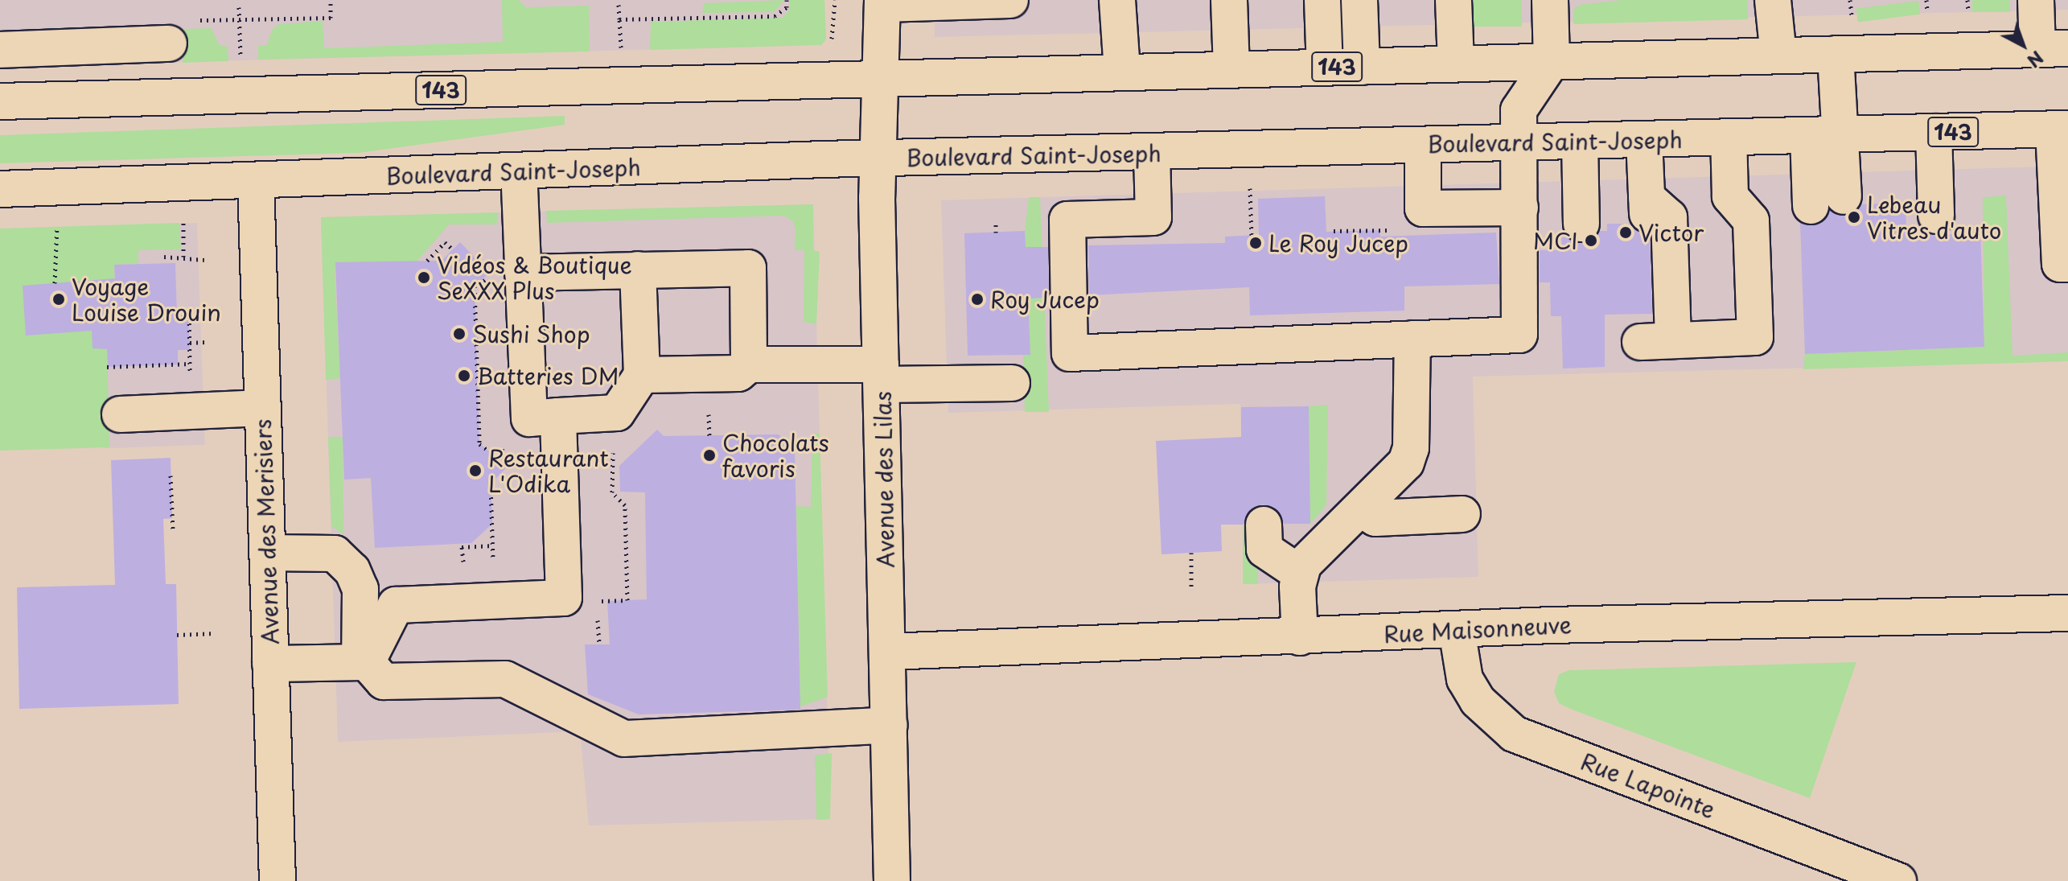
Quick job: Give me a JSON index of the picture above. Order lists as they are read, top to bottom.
{
  "streets": {
    "main road": [
      "143",
      "Boulevard Saint-Joseph",
      "Avenue des Lilas",
      "Avenue des Merisiers",
      "Rue Maisonneuve",
      "Rue Lapointe"
    ]
  },
  "crossings": [
    ["143", "Avenue des Lilas"],
    ["Boulevard Saint-Joseph", "Avenue des Lilas"],
    ["Boulevard Saint-Joseph", "Avenue des Merisiers"],
    ["Avenue des Lilas", "Rue Maisonneuve"],
    ["Rue Maisonneuve", "Rue Lapointe"]
  ],
  "places": [
    "Lebeau Vitres d'auto",
    "Victor",
    "MCI",
    "Le Roy Jucep",
    "Vidéos & Boutique SeXXX Plus",
    "Voyage Louise Drouin",
    "Roy Jucep",
    "Sushi Shop",
    "Batteries DM",
    "Chocolats favoris",
    "Restaurant L'Odika"
  ],
  "north": "bottom right"
}
